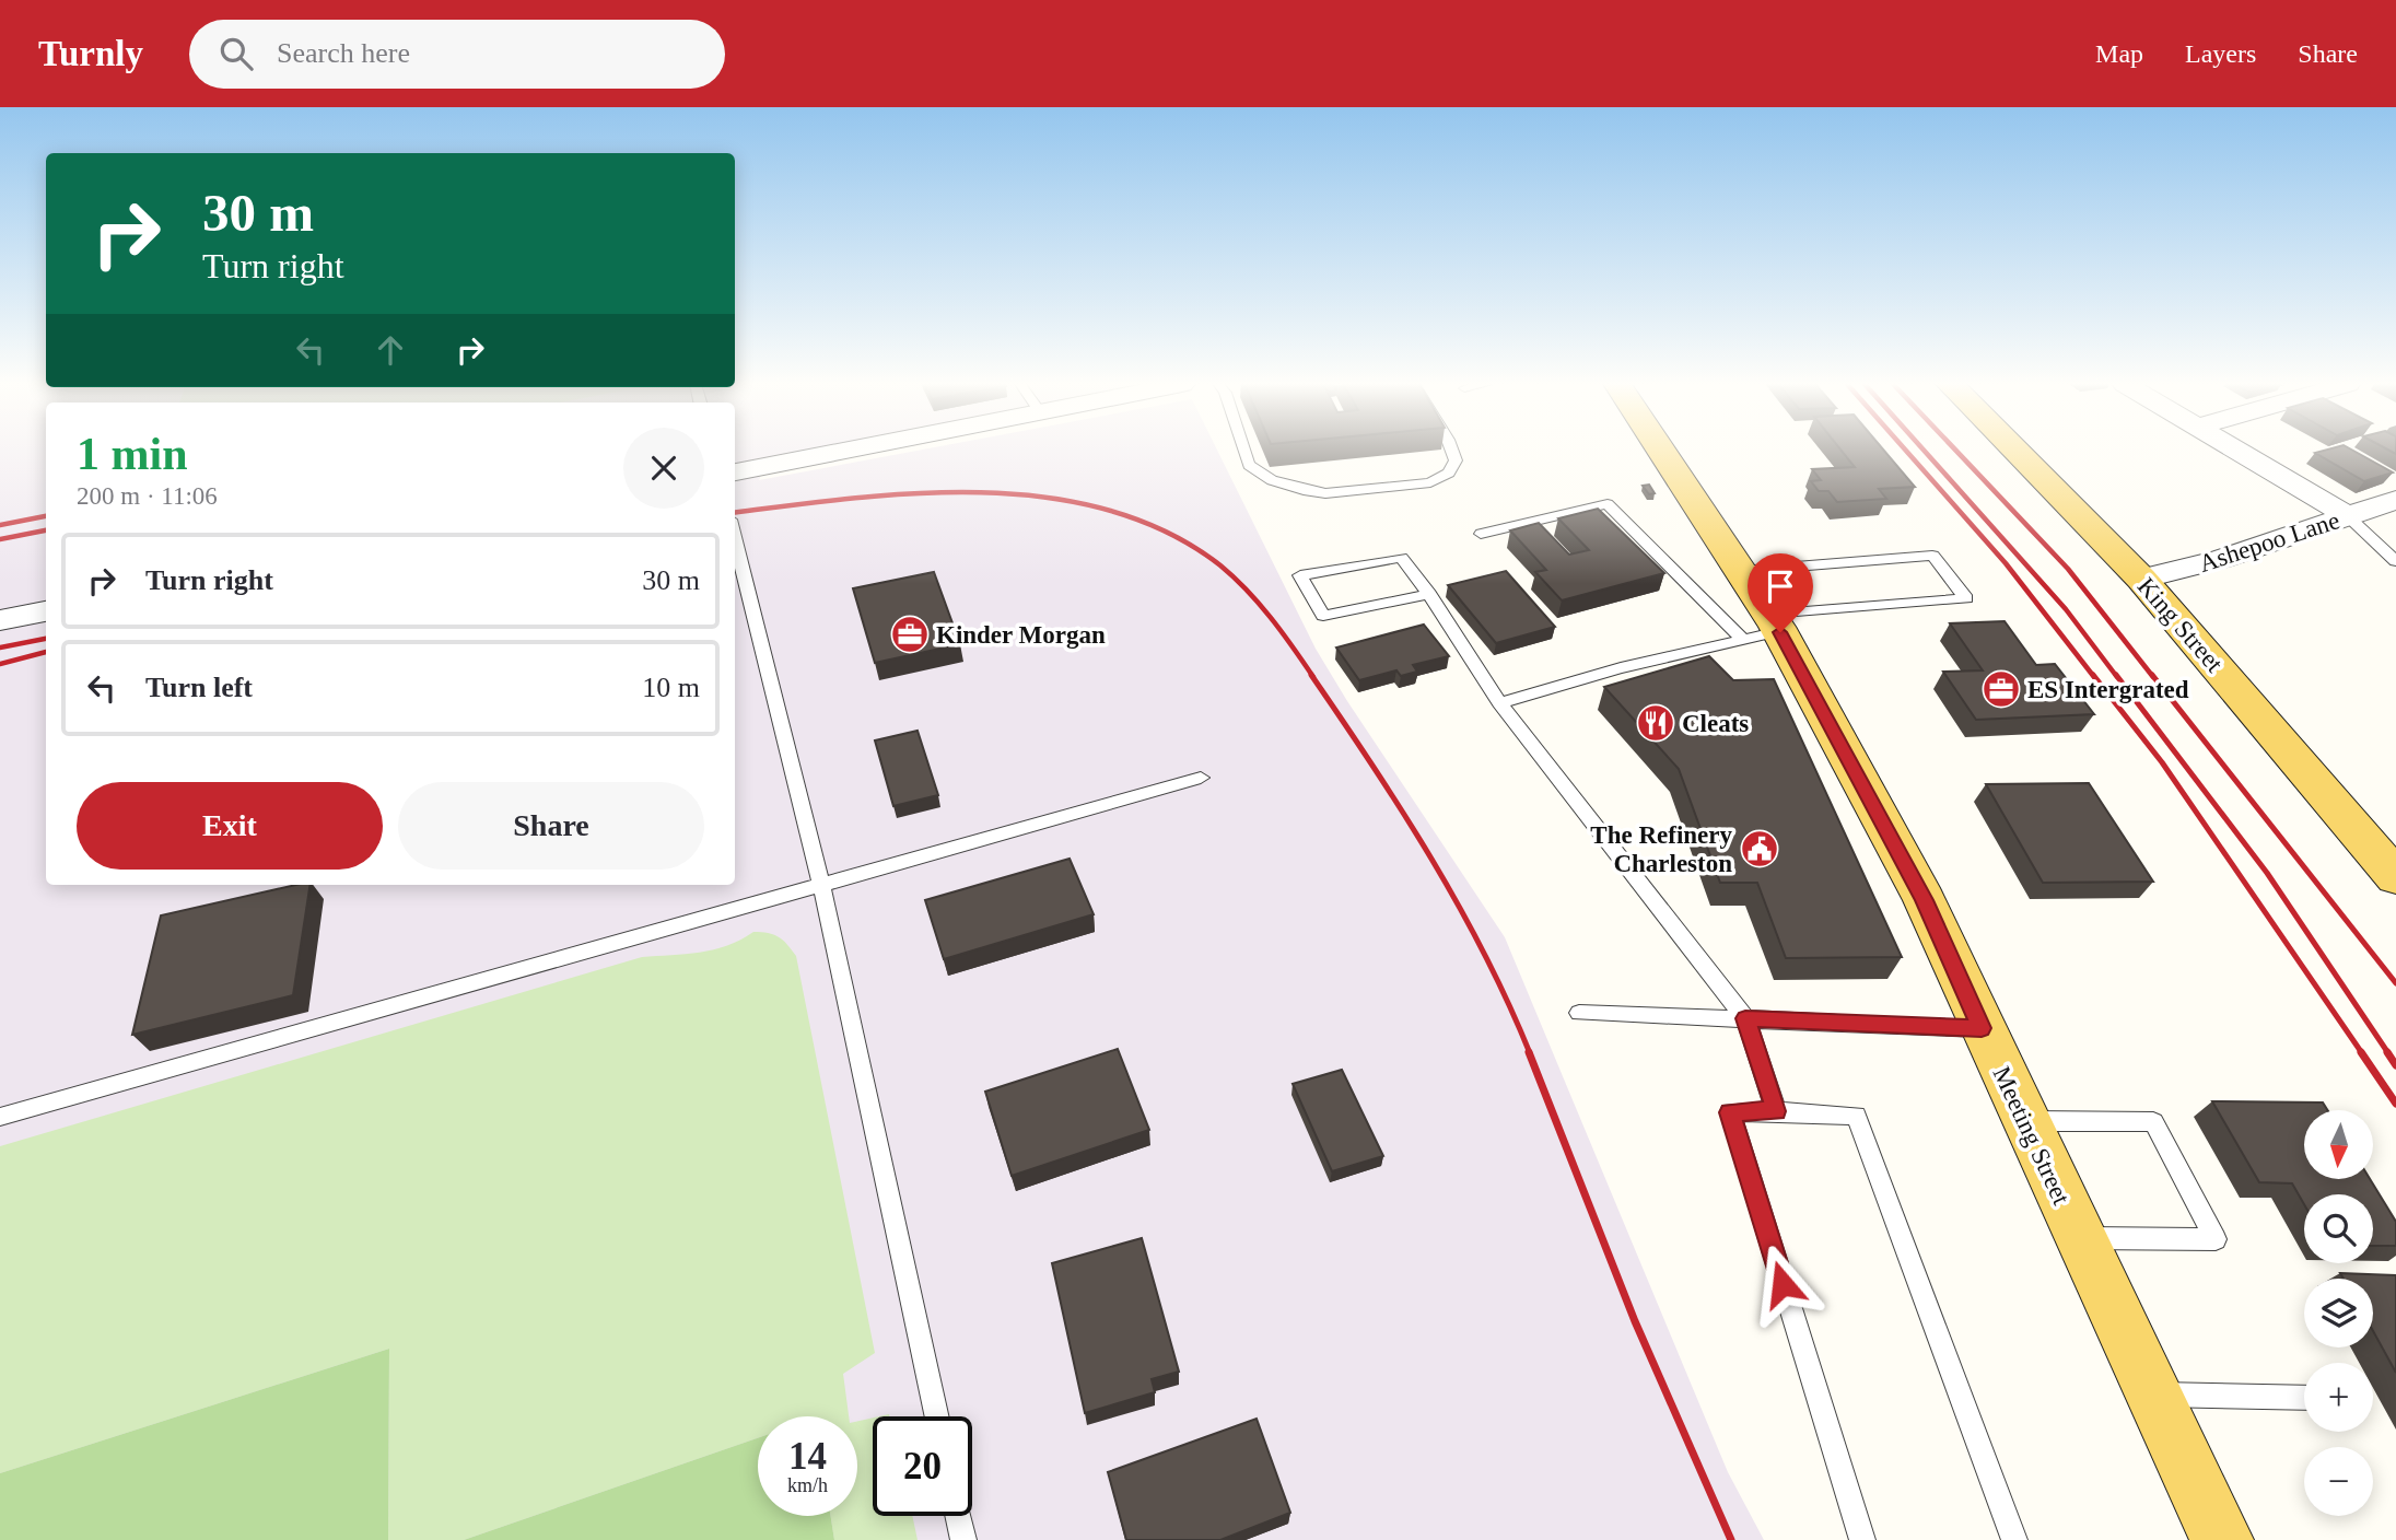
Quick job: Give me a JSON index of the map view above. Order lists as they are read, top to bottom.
{
  "streets": {
    "main road": ["King Street", "Meeting Street"],
    "street": ["Ashepoo Lane"]
  },
  "crossings": [
    ["Ashepoo Lane", "King Street"]
  ],
  "places": {
    "office": ["Kinder Morgan", "ES Intergrated"],
    "restaurant": ["Cleats"],
    "public building": ["The Refinery Charleston"]
  },
  "north": "bottom",
  "page": {
    "header": "Turnly",
    "search": "Search here",
    "nav": ["Map", "Layers", "Share"],
    "turn": ["30 m", "Turn right"],
    "heading": ["1 min", "200 m · 11:06"],
    "list": [
      {
        "name": "Turn right",
        "value": "30 m"
      },
      {
        "name": "Turn left",
        "value": "10 m"
      }
    ],
    "buttons": ["Exit", "Share"],
    "map_buttons": ["+", "−"],
    "speed": "14 km/h",
    "limit": "20"
  }
}
